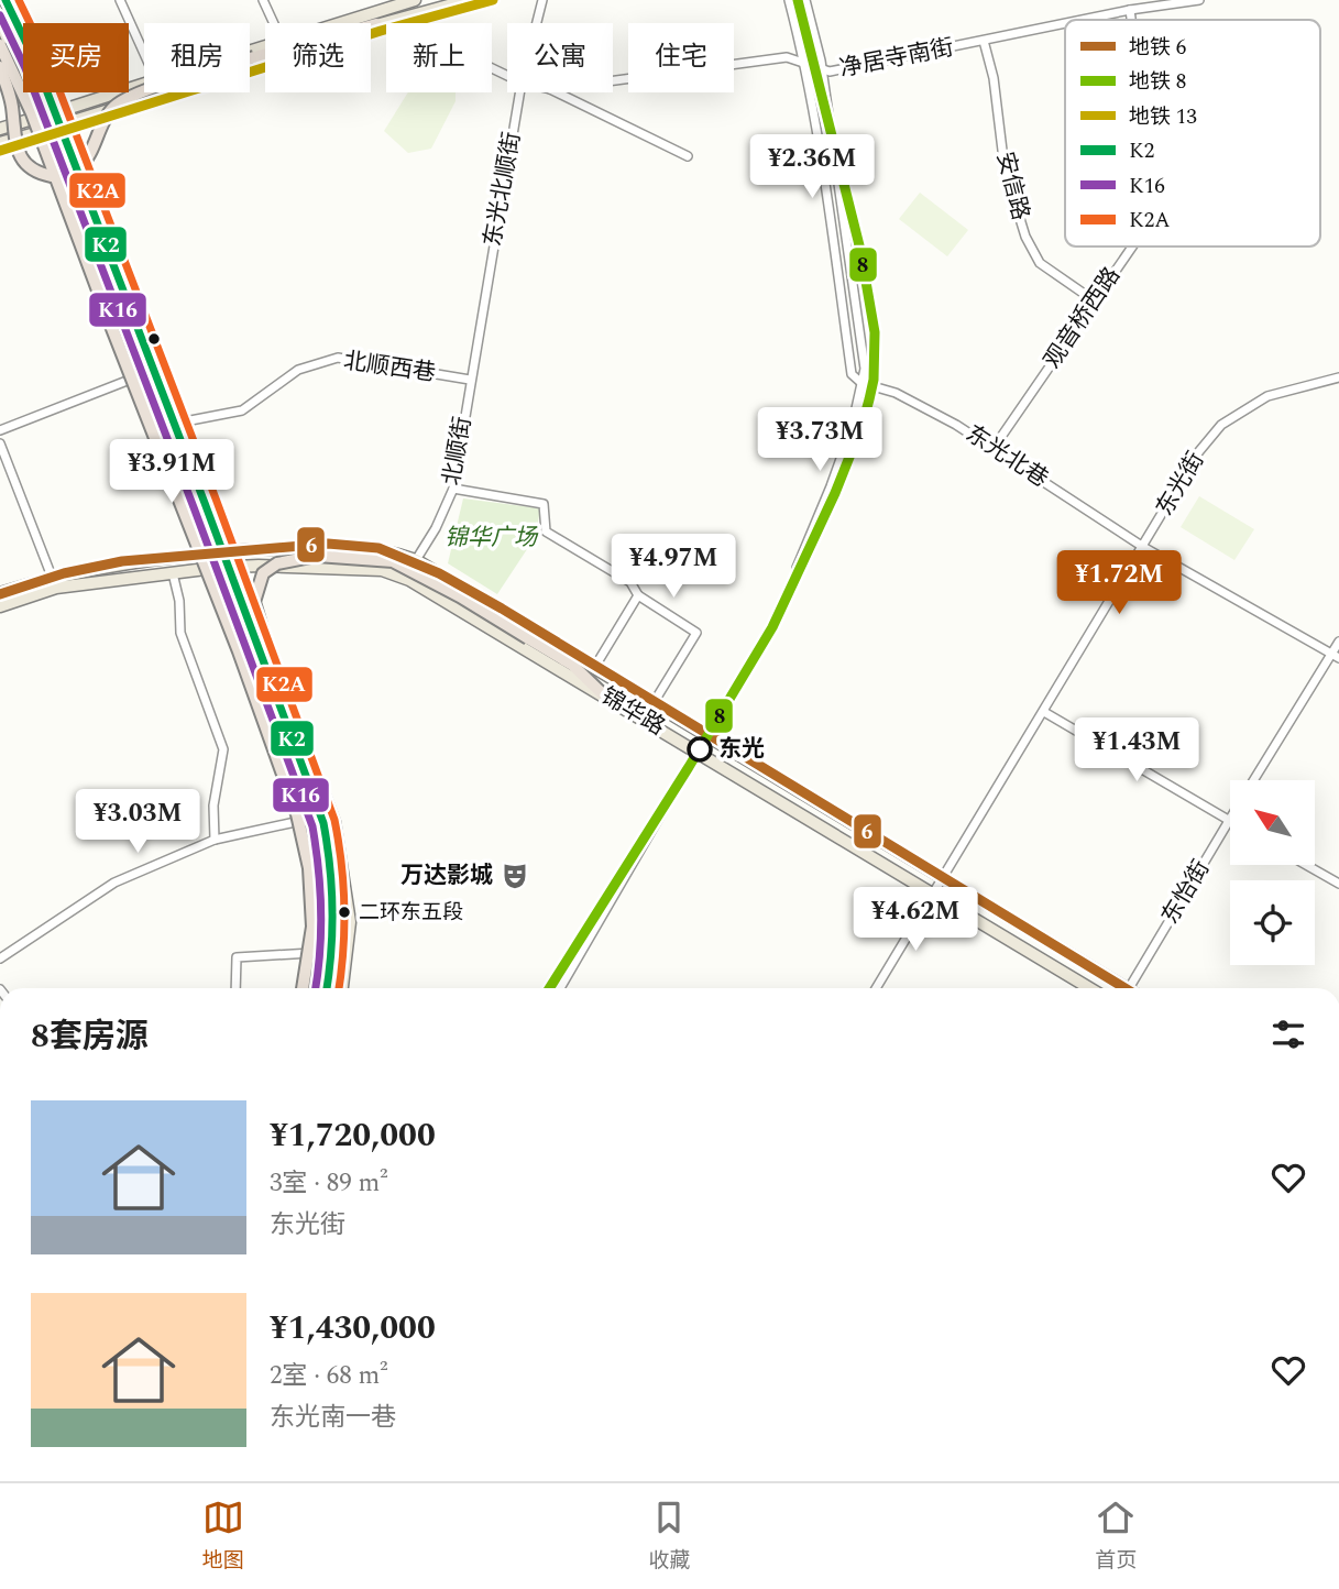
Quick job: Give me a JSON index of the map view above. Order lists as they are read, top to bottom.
{
  "streets": {
    "main road": ["锦华路"],
    "street": [
      "净居寺南街",
      "安信路",
      "东光北顺街",
      "观音桥西路",
      "北顺西巷",
      "北顺街",
      "东光北巷",
      "东光街",
      "东怡街"
    ]
  },
  "crossings": [
    ["净居寺南街", "安信路"],
    ["净居寺南街", "观音桥西路"],
    ["安信路", "观音桥西路"],
    ["东光北顺街", "北顺西巷"],
    ["东光北顺街", "北顺街"],
    ["观音桥西路", "东光北巷"],
    ["北顺西巷", "北顺街"],
    ["北顺街", "锦华路"],
    ["东光北巷", "东光街"],
    ["东光北巷", "东怡街"],
    ["东光街", "锦华路"]
  ],
  "parks": ["锦华广场"],
  "places": {
    "other": ["东光", "二环东五段"],
    "theatre": ["万达影城"]
  },
  "lines": [
    "metro line 8",
    "metro line 13",
    "transit line K2",
    "transit line K2A",
    "transit line K16",
    "metro line 6"
  ],
  "legend": [
    "地铁 6",
    "地铁 8",
    "地铁 13",
    "K2",
    "K16",
    "K2A"
  ],
  "north": "top left",
  "page": {
    "chip": [
      "买房",
      "租房",
      "筛选",
      "新上",
      "公寓",
      "住宅"
    ],
    "price": [
      "¥2.36M",
      "¥3.73M",
      "¥3.91M",
      "¥4.97M",
      "¥1.72M",
      "¥1.43M",
      "¥3.03M",
      "¥4.62M"
    ],
    "heading": "8套房源",
    "list": [
      {
        "name": "¥1,720,000",
        "note": "3室 · 89 m² · 东光街"
      },
      {
        "name": "¥1,430,000",
        "note": "2室 · 68 m² · 东光南一巷"
      }
    ],
    "tabs": ["地图", "收藏", "首页"]
  }
}
